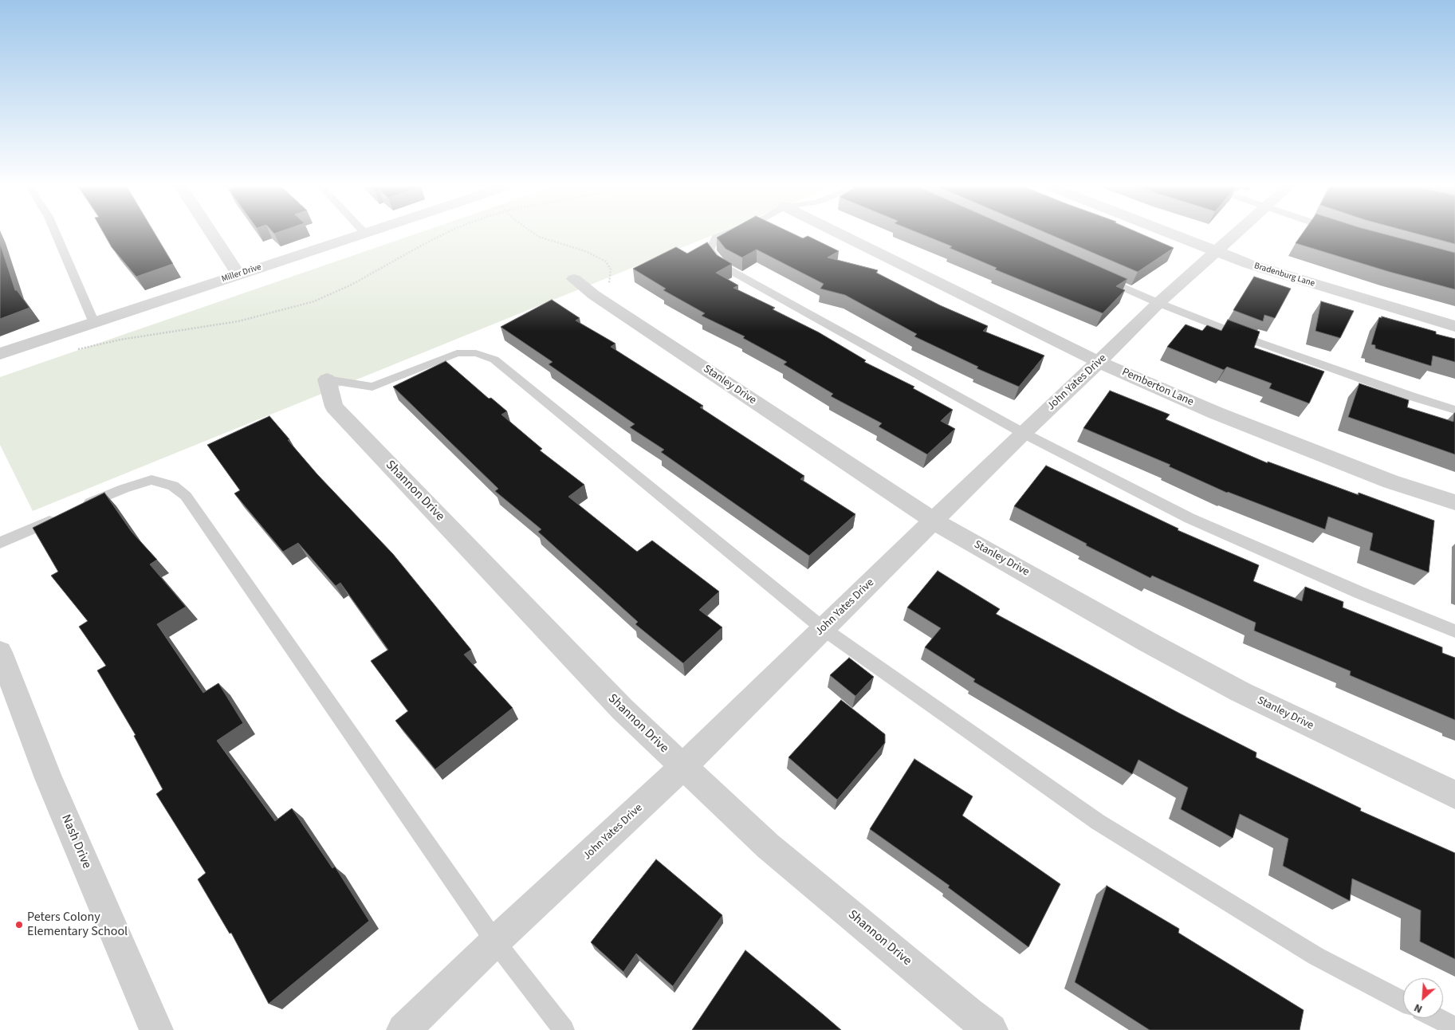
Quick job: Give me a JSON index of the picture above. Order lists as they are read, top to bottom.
{
  "streets": {
    "street": [
      "Miller Drive",
      "Bradenburg Lane",
      "John Yates Drive",
      "Stanley Drive",
      "Pemberton Lane",
      "Shannon Drive",
      "Nash Drive"
    ]
  },
  "crossings": [
    ["Bradenburg Lane", "John Yates Drive"],
    ["John Yates Drive", "Stanley Drive"],
    ["John Yates Drive", "Pemberton Lane"],
    ["John Yates Drive", "Shannon Drive"]
  ],
  "places": ["Peters Colony Elementary School"],
  "north": "bottom left"
}
